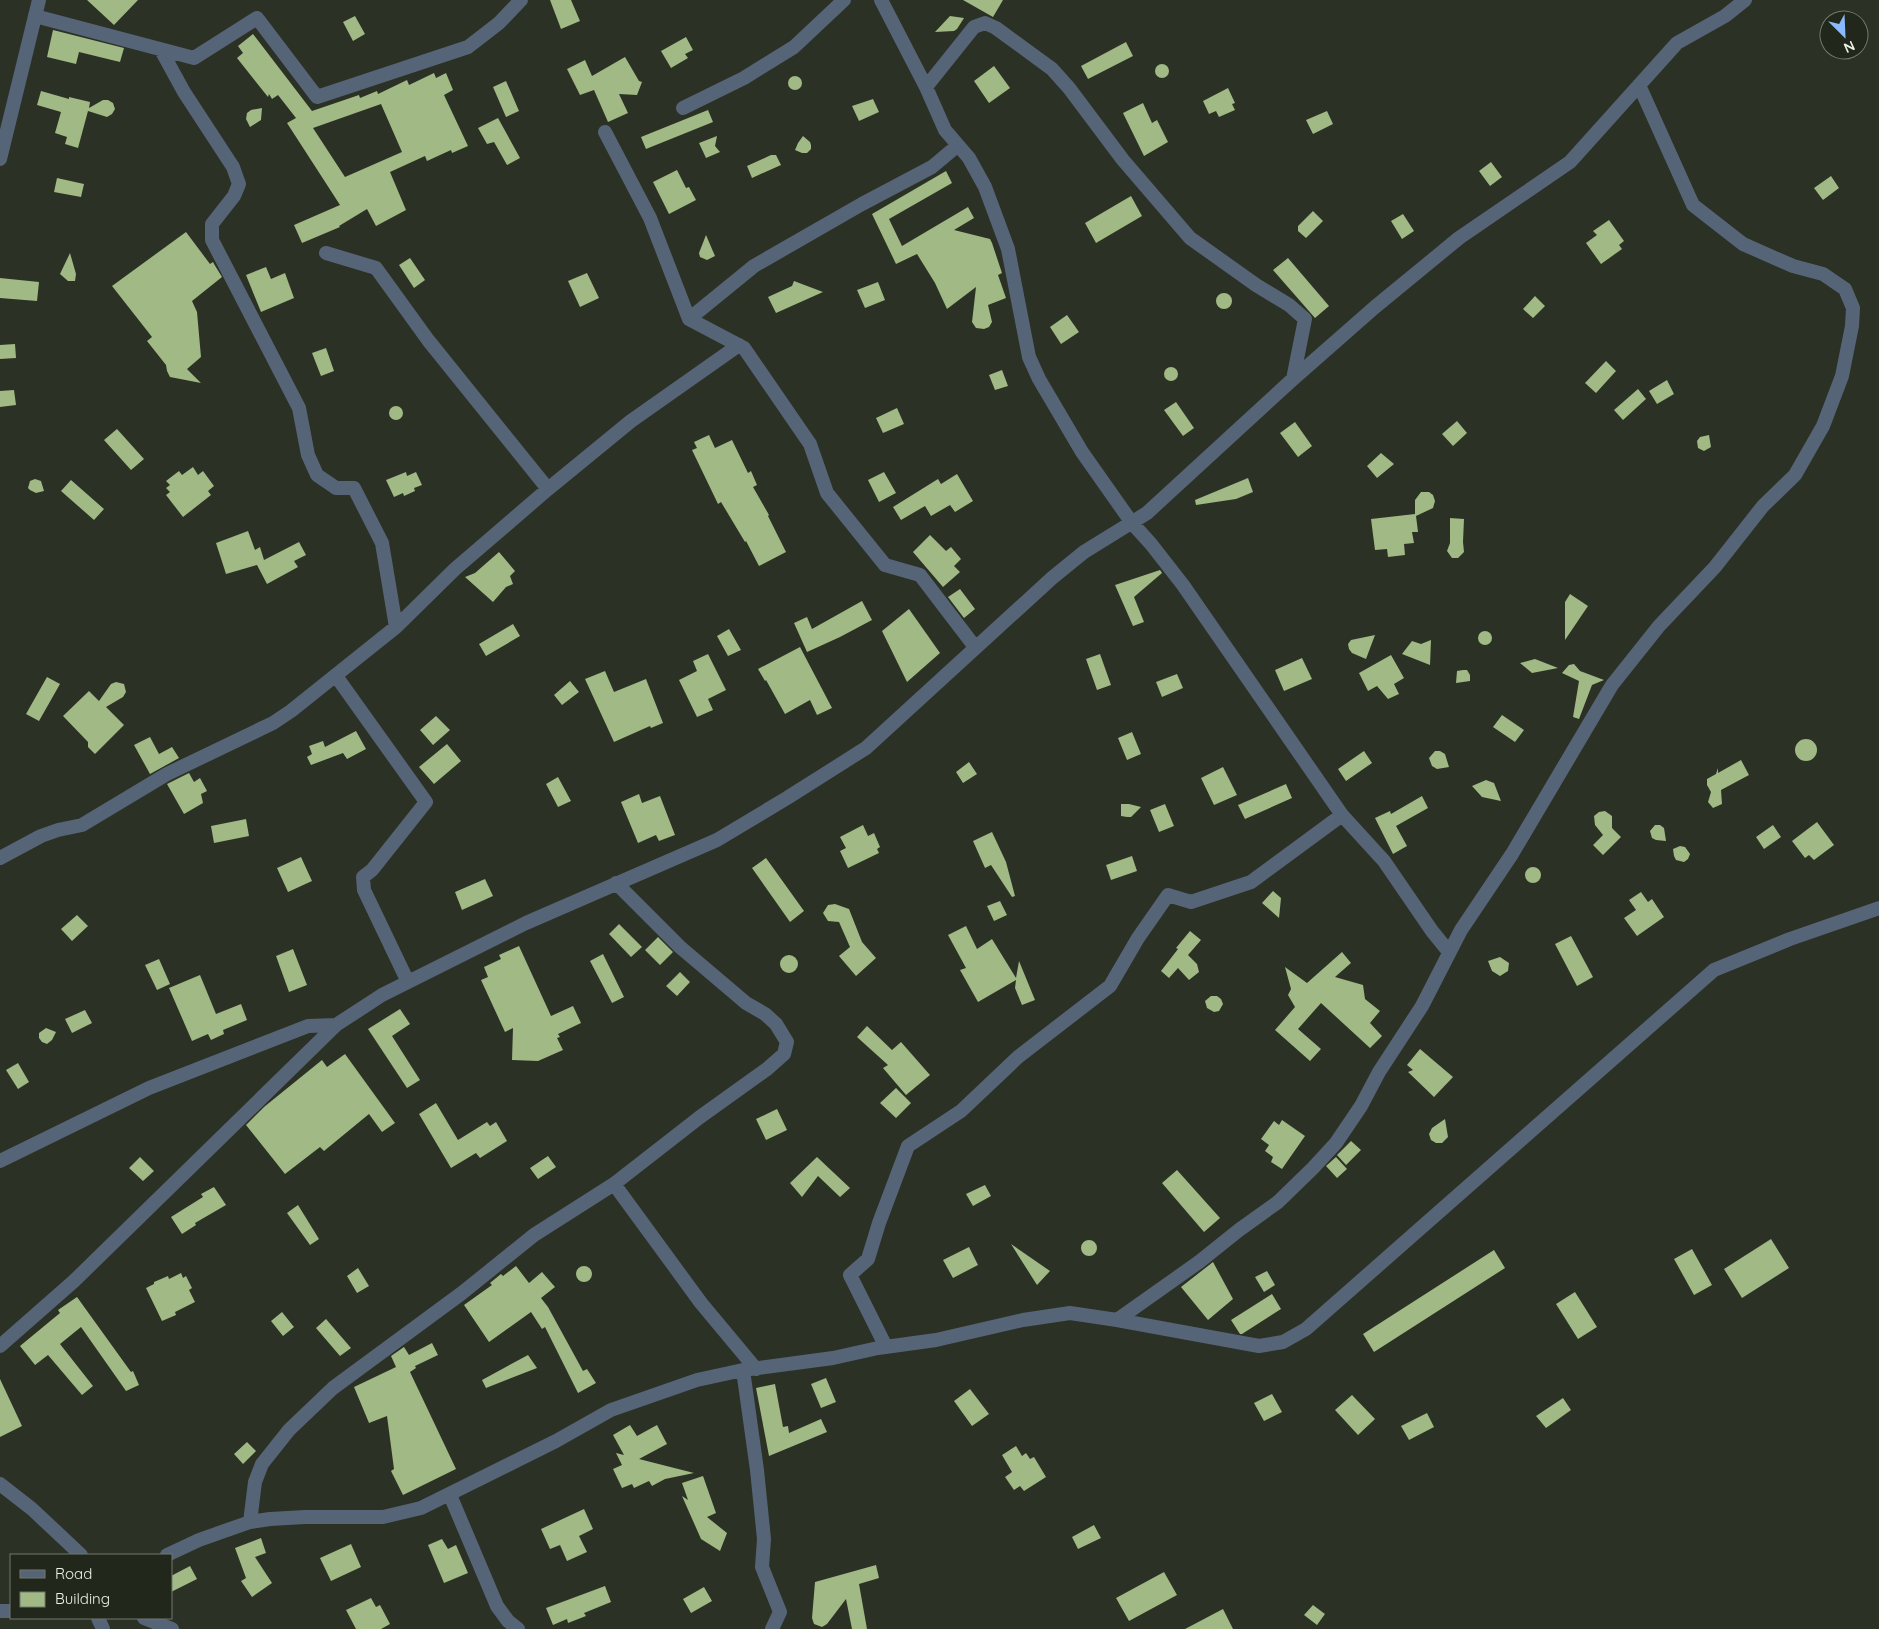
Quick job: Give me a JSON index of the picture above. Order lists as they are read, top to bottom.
{
  "legend": ["Road", "Building"],
  "north": "bottom right"
}
